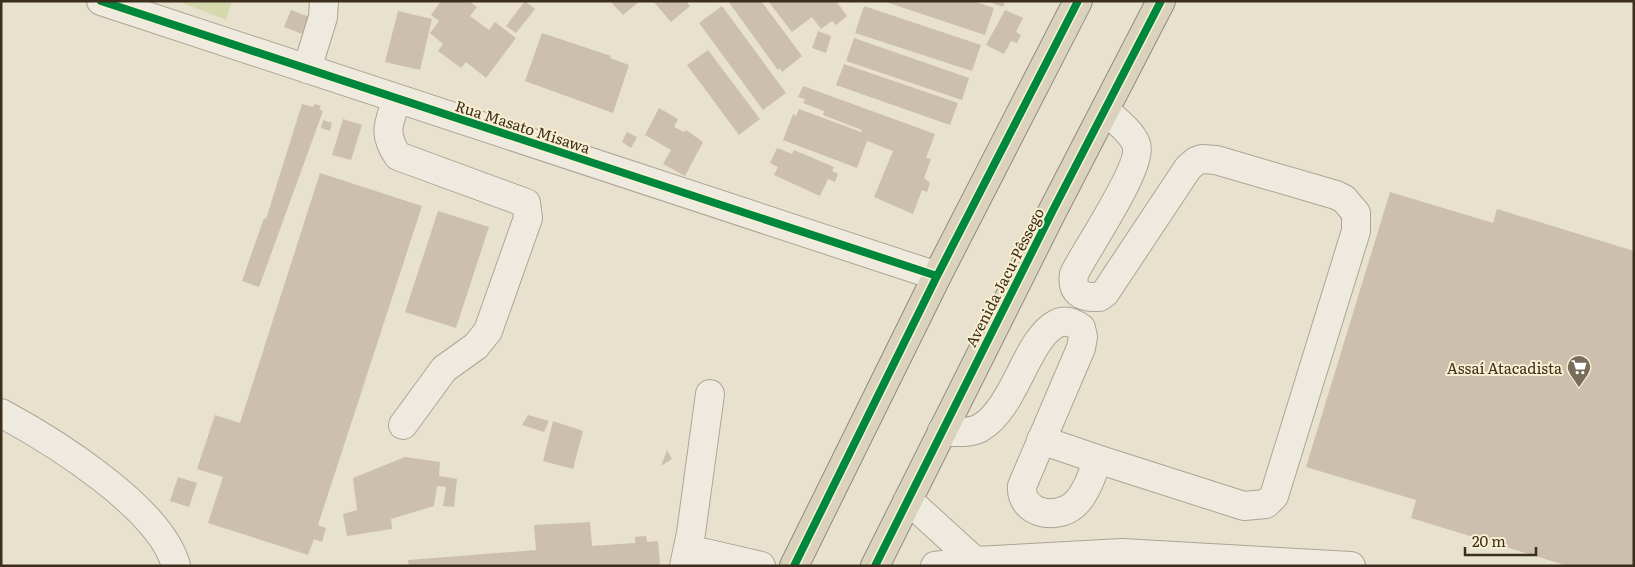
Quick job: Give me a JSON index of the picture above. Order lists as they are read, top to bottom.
{
  "streets": {
    "highway": ["Avenida Jacu-Pêssego"],
    "street": ["Rua Masato Misawa"]
  },
  "places": {
    "supermarket": ["Assaí Atacadista"]
  },
  "scale_bar": "20 m"
}
